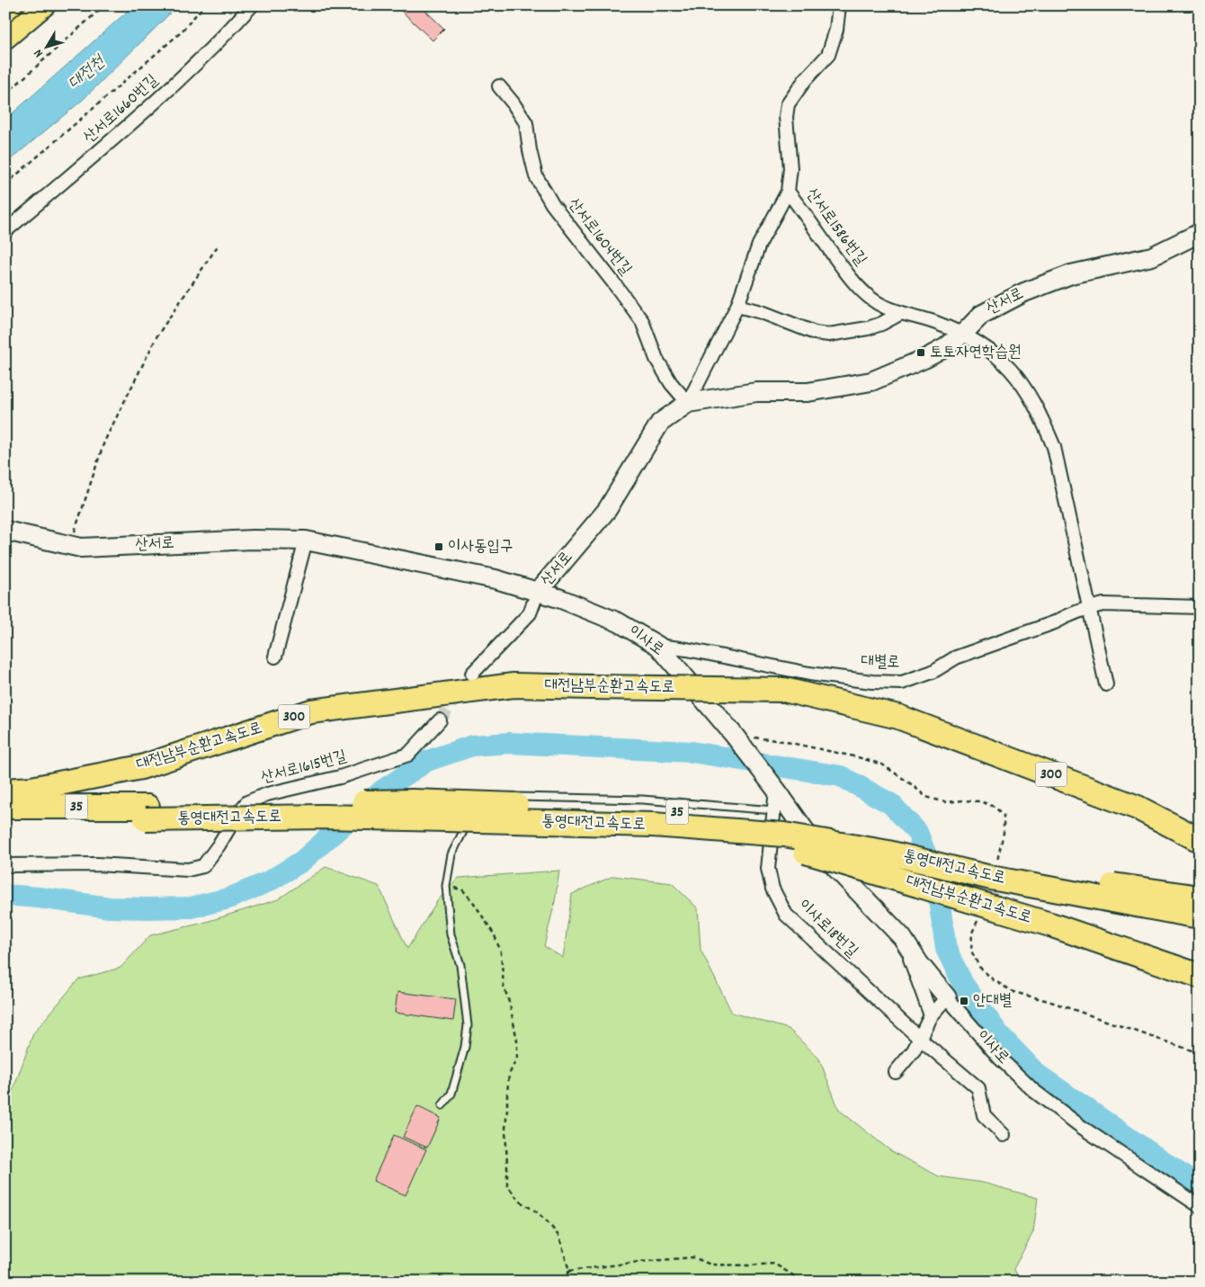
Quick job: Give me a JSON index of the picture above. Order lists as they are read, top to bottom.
{
  "streets": {
    "highway": [
      "대전남부순환고속도로",
      "300",
      "35",
      "통영대전고속도로"
    ],
    "street": [
      "산서로1660번길",
      "산서로1586번길",
      "산서로1604번길",
      "산서로",
      "이사로",
      "대별로",
      "산서로1615번길",
      "이사로18번길"
    ]
  },
  "crossings": [
    ["산서로1586번길", "산서로"],
    ["산서로1604번길", "산서로"],
    ["산서로", "이사로"],
    ["이사로", "대별로"],
    ["이사로", "이사로18번길"],
    ["대전남부순환고속도로", "통영대전고속도로"]
  ],
  "water": ["대전천"],
  "places": {
    "transit": ["토토자연학습원", "이사동입구", "안대별"]
  },
  "north": "bottom left"
}
